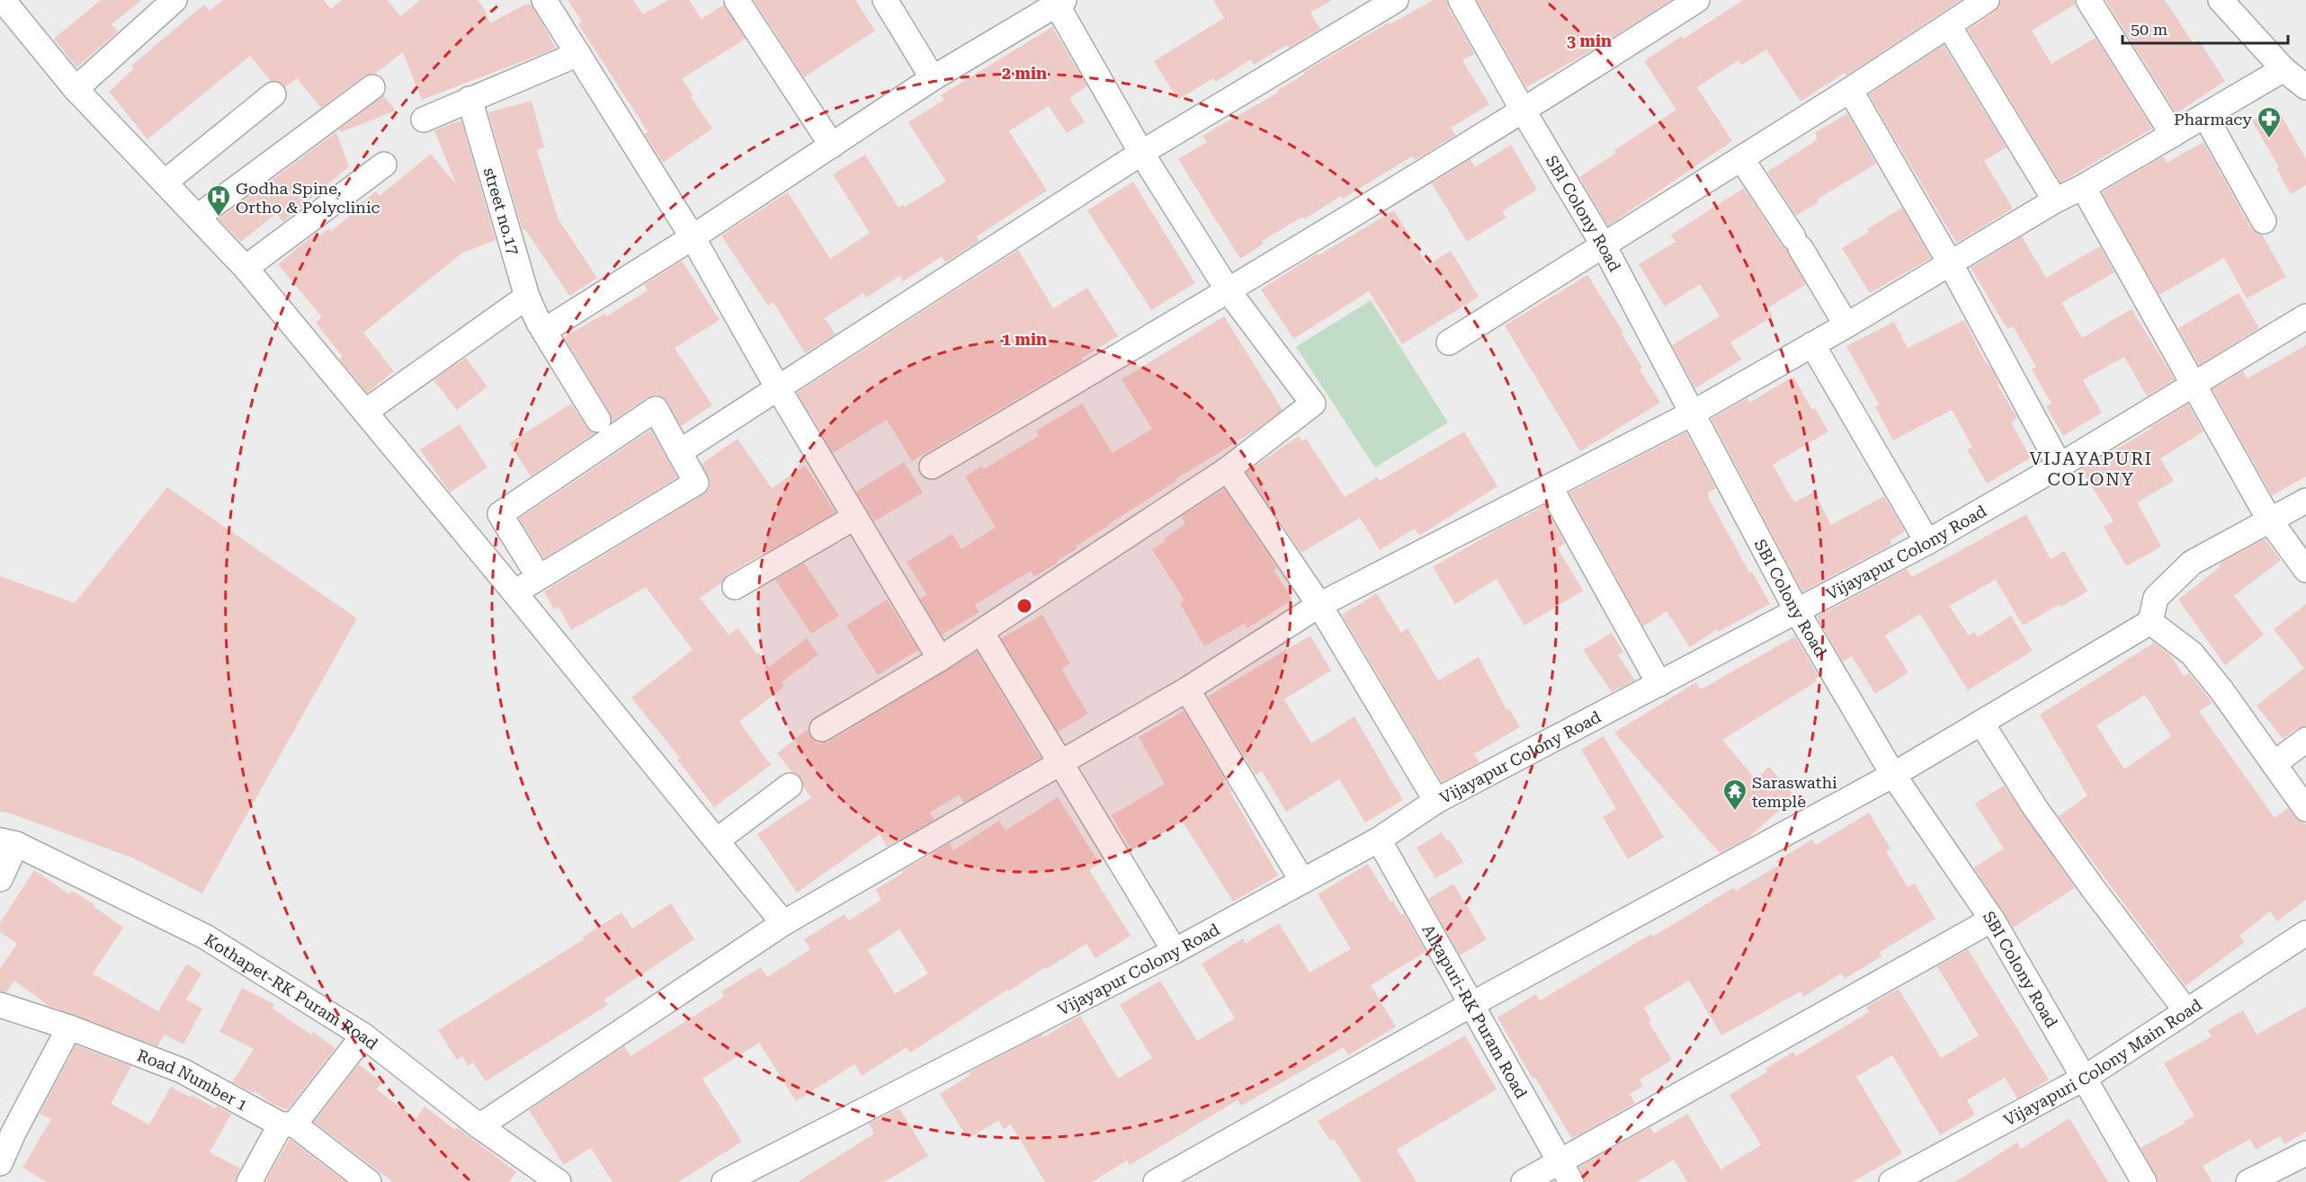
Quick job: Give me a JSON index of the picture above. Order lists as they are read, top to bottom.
{
  "streets": {
    "street": [
      "street no.17",
      "SBI Colony Road",
      "Vijayapur Colony Road",
      "Kothapet-RK Puram Road",
      "Alkapuri-RK Puram Road",
      "Vijayapuri Colony Main Road",
      "Road Number 1"
    ]
  },
  "crossings": [
    ["SBI Colony Road", "Vijayapur Colony Road"],
    ["SBI Colony Road", "Vijayapuri Colony Main Road"],
    ["Vijayapur Colony Road", "Alkapuri-RK Puram Road"]
  ],
  "districts": ["VIJAYAPURI COLONY"],
  "places": {
    "pharmacy": ["Pharmacy"],
    "hospital": ["Godha Spine, Ortho & Polyclinic"],
    "temple": ["Saraswathi temple"]
  },
  "scale_bar": "50 m",
  "rings": ["3 min", "2 min", "1 min"]
}
